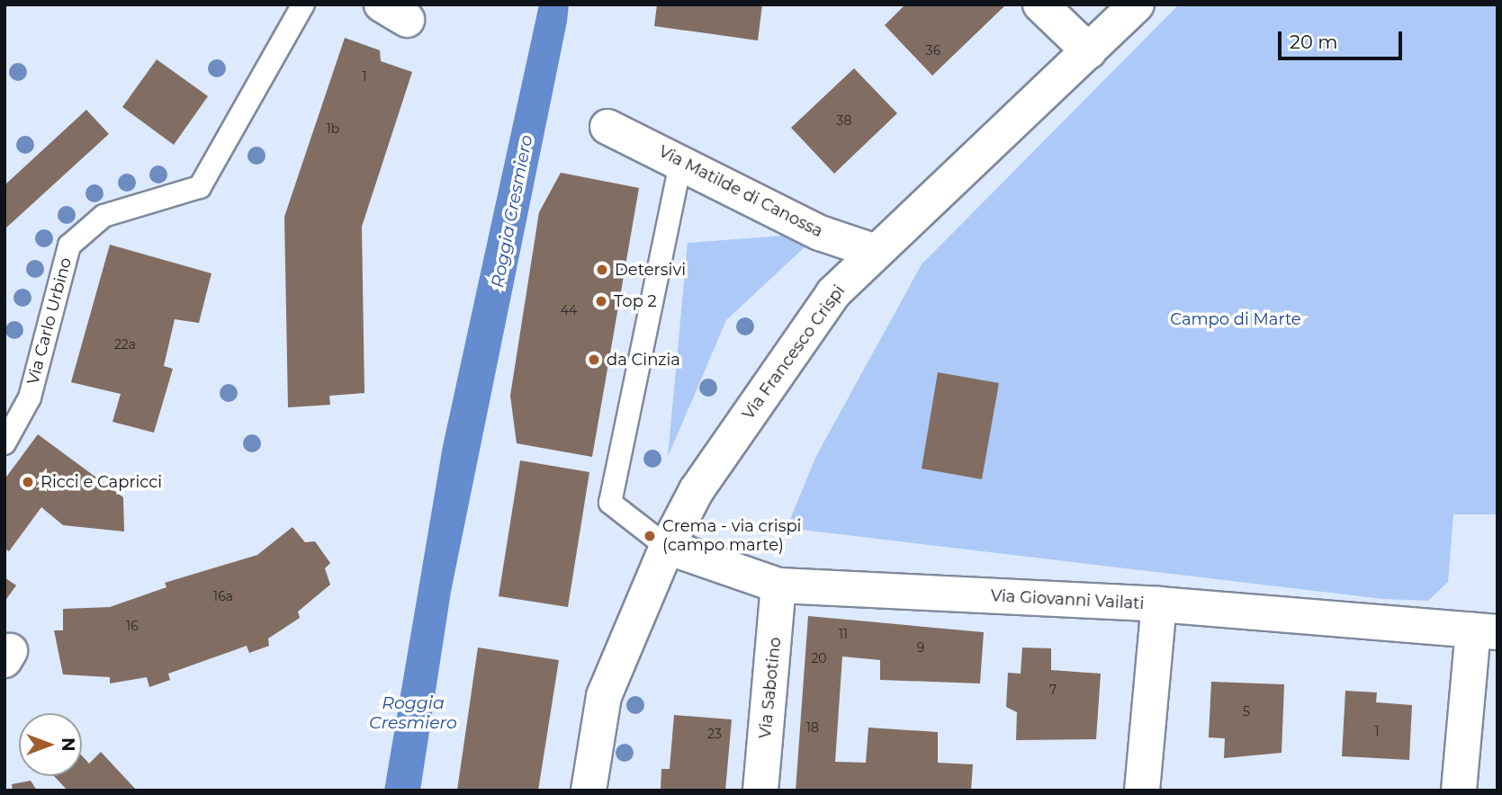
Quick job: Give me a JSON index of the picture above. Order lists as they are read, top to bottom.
{
  "streets": {
    "street": [
      "Via Matilde di Canossa",
      "Via Francesco Crispi",
      "Via Giovanni Vailati",
      "Via Sabotino"
    ],
    "lane": ["Via Carlo Urbino"]
  },
  "crossings": [
    ["Via Matilde di Canossa", "Via Francesco Crispi"],
    ["Via Francesco Crispi", "Via Giovanni Vailati"],
    ["Via Giovanni Vailati", "Via Sabotino"]
  ],
  "water": ["Roggia Cresmiero"],
  "parks": ["Campo di Marte"],
  "places": [
    "Detersivi",
    "Top 2",
    "da Cinzia",
    "Ricci e Capricci",
    "Crema - via crispi (campo marte)"
  ],
  "house_numbers": [
    "36",
    "1",
    "38",
    "1b",
    "44",
    "22a",
    "16a",
    "16",
    "11",
    "9",
    "20",
    "7",
    "5",
    "18",
    "1",
    "23"
  ],
  "scale_bar": "20 m",
  "north": "right"
}
